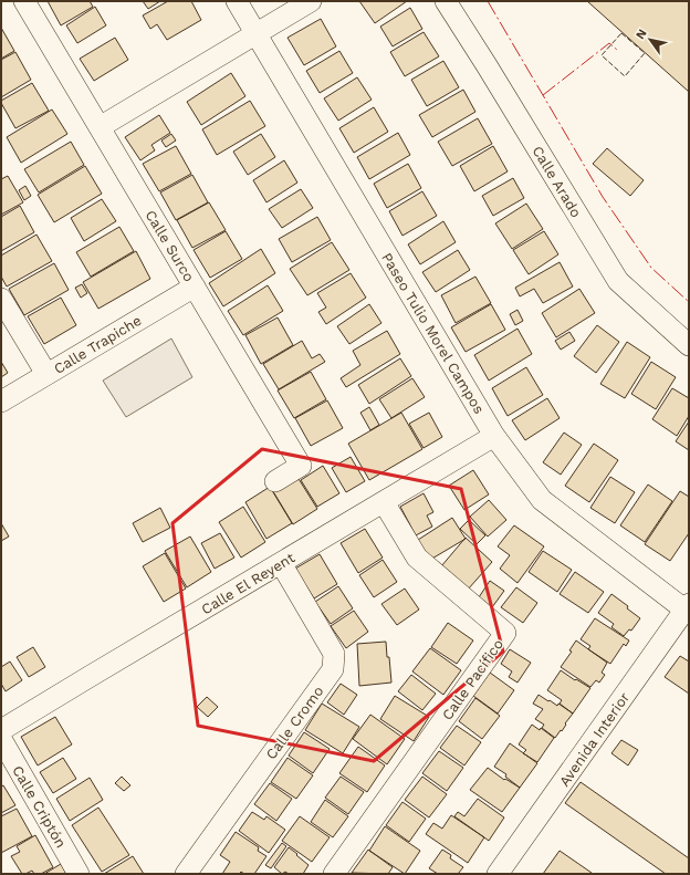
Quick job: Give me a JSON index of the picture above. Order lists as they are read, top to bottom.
{
  "streets": {
    "street": [
      "Calle Arado",
      "Calle Surco",
      "Paseo Tulio Morel Campos",
      "Calle Trapiche",
      "Calle El Reyent",
      "Calle Pacífico",
      "Calle Cromo",
      "Avenida Interior",
      "Calle Criptón"
    ]
  },
  "crossings": [
    ["Calle Surco", "Calle Trapiche"],
    ["Paseo Tulio Morel Campos", "Calle El Reyent"],
    ["Paseo Tulio Morel Campos", "Avenida Interior"],
    ["Calle El Reyent", "Calle Pacífico"],
    ["Calle El Reyent", "Calle Cromo"]
  ],
  "north": "top left"
}
